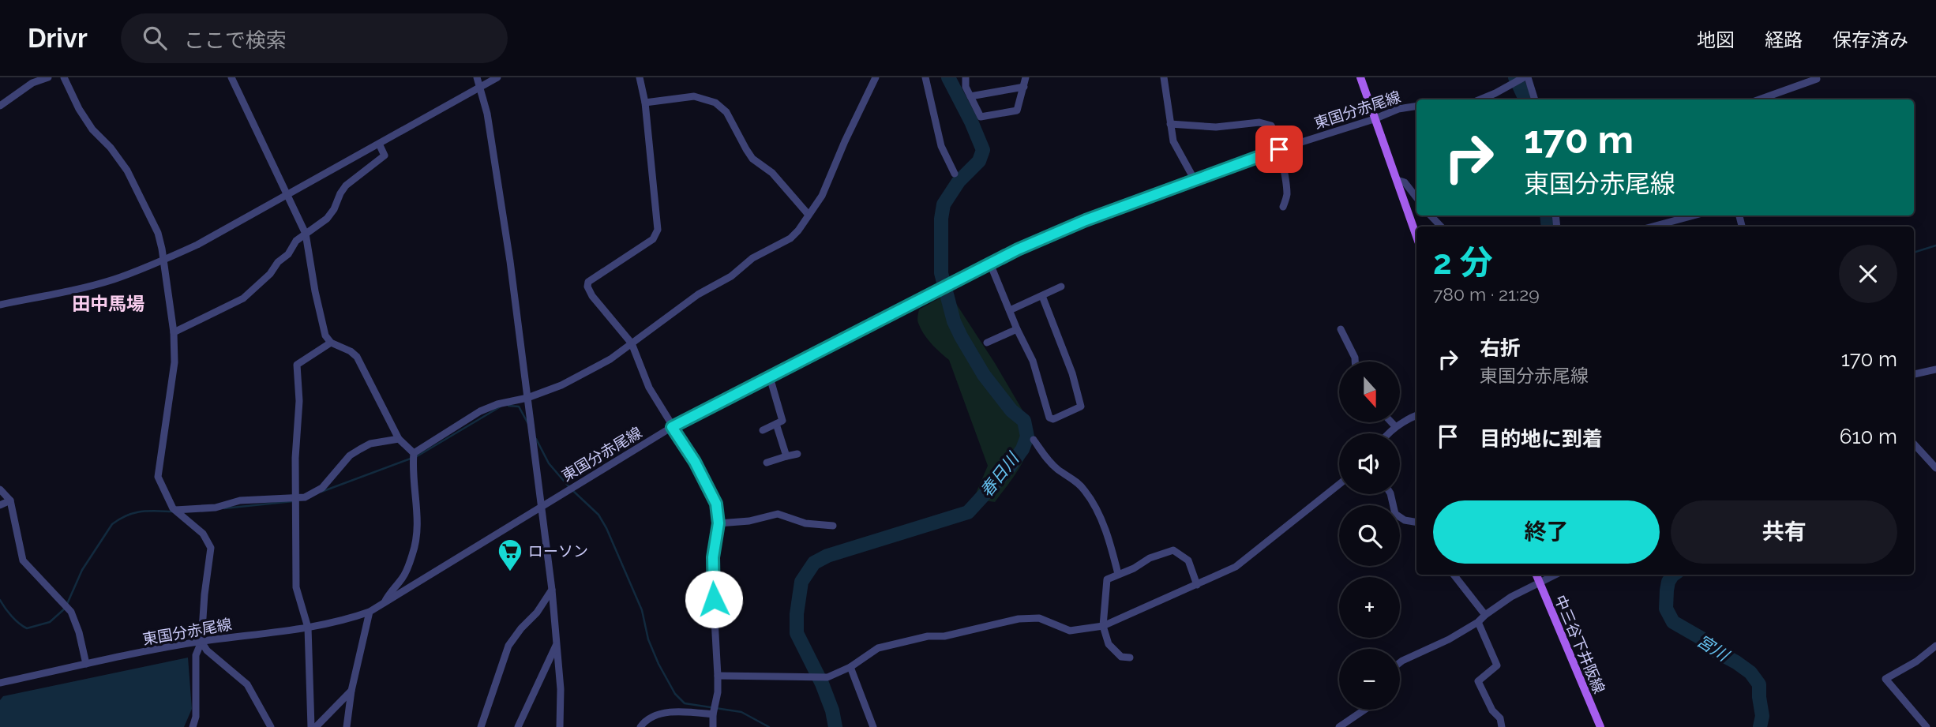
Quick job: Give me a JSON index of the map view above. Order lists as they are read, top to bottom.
{
  "streets": {
    "main road": ["中三谷下井阪線"],
    "street": ["東国分赤尾線"]
  },
  "districts": ["田中馬場"],
  "water": ["春日川", "宮川"],
  "places": {
    "supermarket": ["ローソン"]
  },
  "north": "bottom",
  "page": {
    "header": "Drivr",
    "search": "ここで検索",
    "nav": ["地図", "経路", "保存済み"],
    "turn": ["170 m", "東国分赤尾線"],
    "heading": ["2 分", "780 m · 21:29"],
    "list": [
      {
        "name": "右折",
        "note": "東国分赤尾線",
        "value": "170 m"
      },
      {
        "name": "目的地に到着",
        "value": "610 m"
      }
    ],
    "map_buttons": ["+", "−"],
    "buttons": ["終了", "共有"]
  }
}
